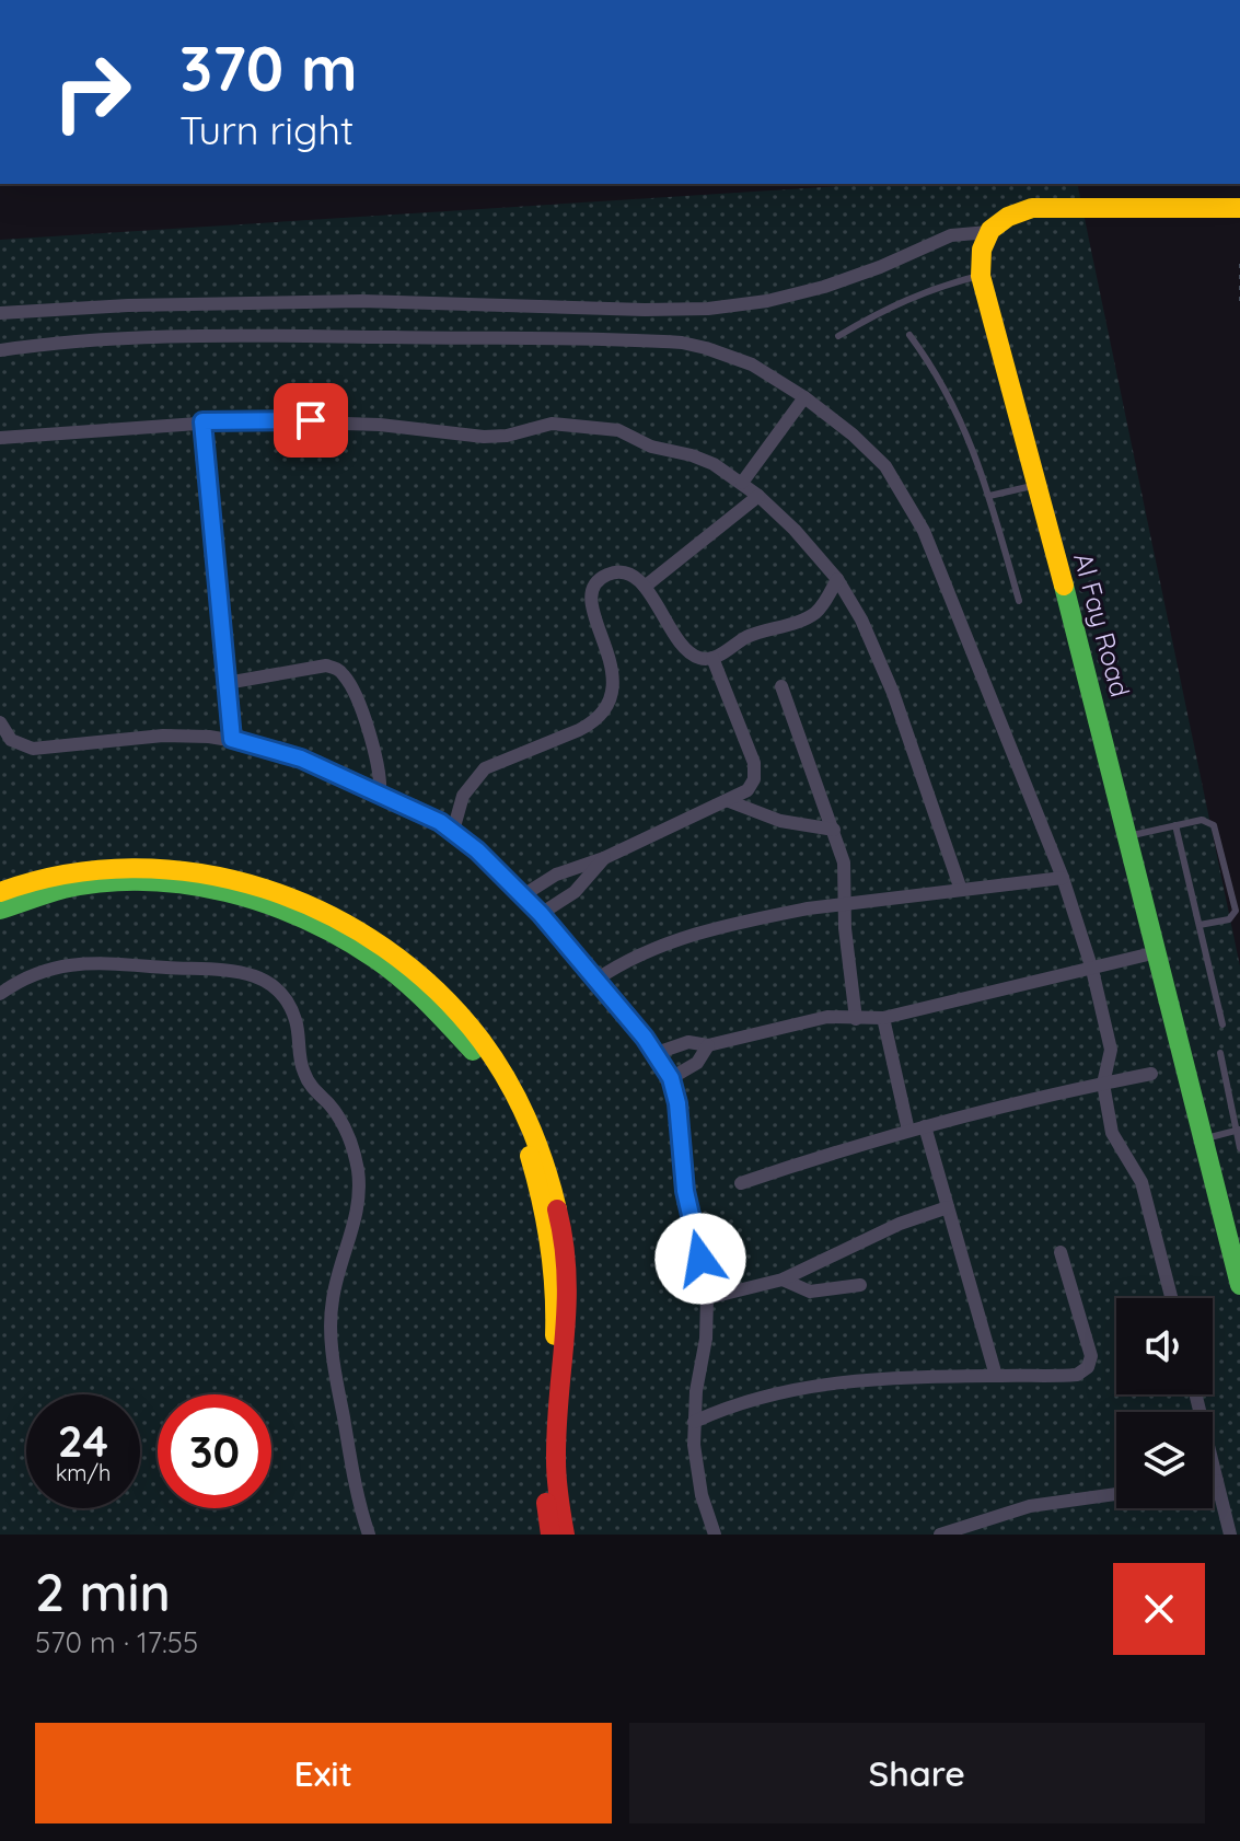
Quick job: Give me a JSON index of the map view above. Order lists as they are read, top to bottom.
{
  "streets": {
    "street": ["Al Fay Road"]
  },
  "page": {
    "turn": ["370 m", "Turn right"],
    "speed": "24 km/h",
    "limit": "30",
    "heading": ["2 min", "570 m · 17:55"],
    "buttons": ["Exit", "Share"]
  }
}
